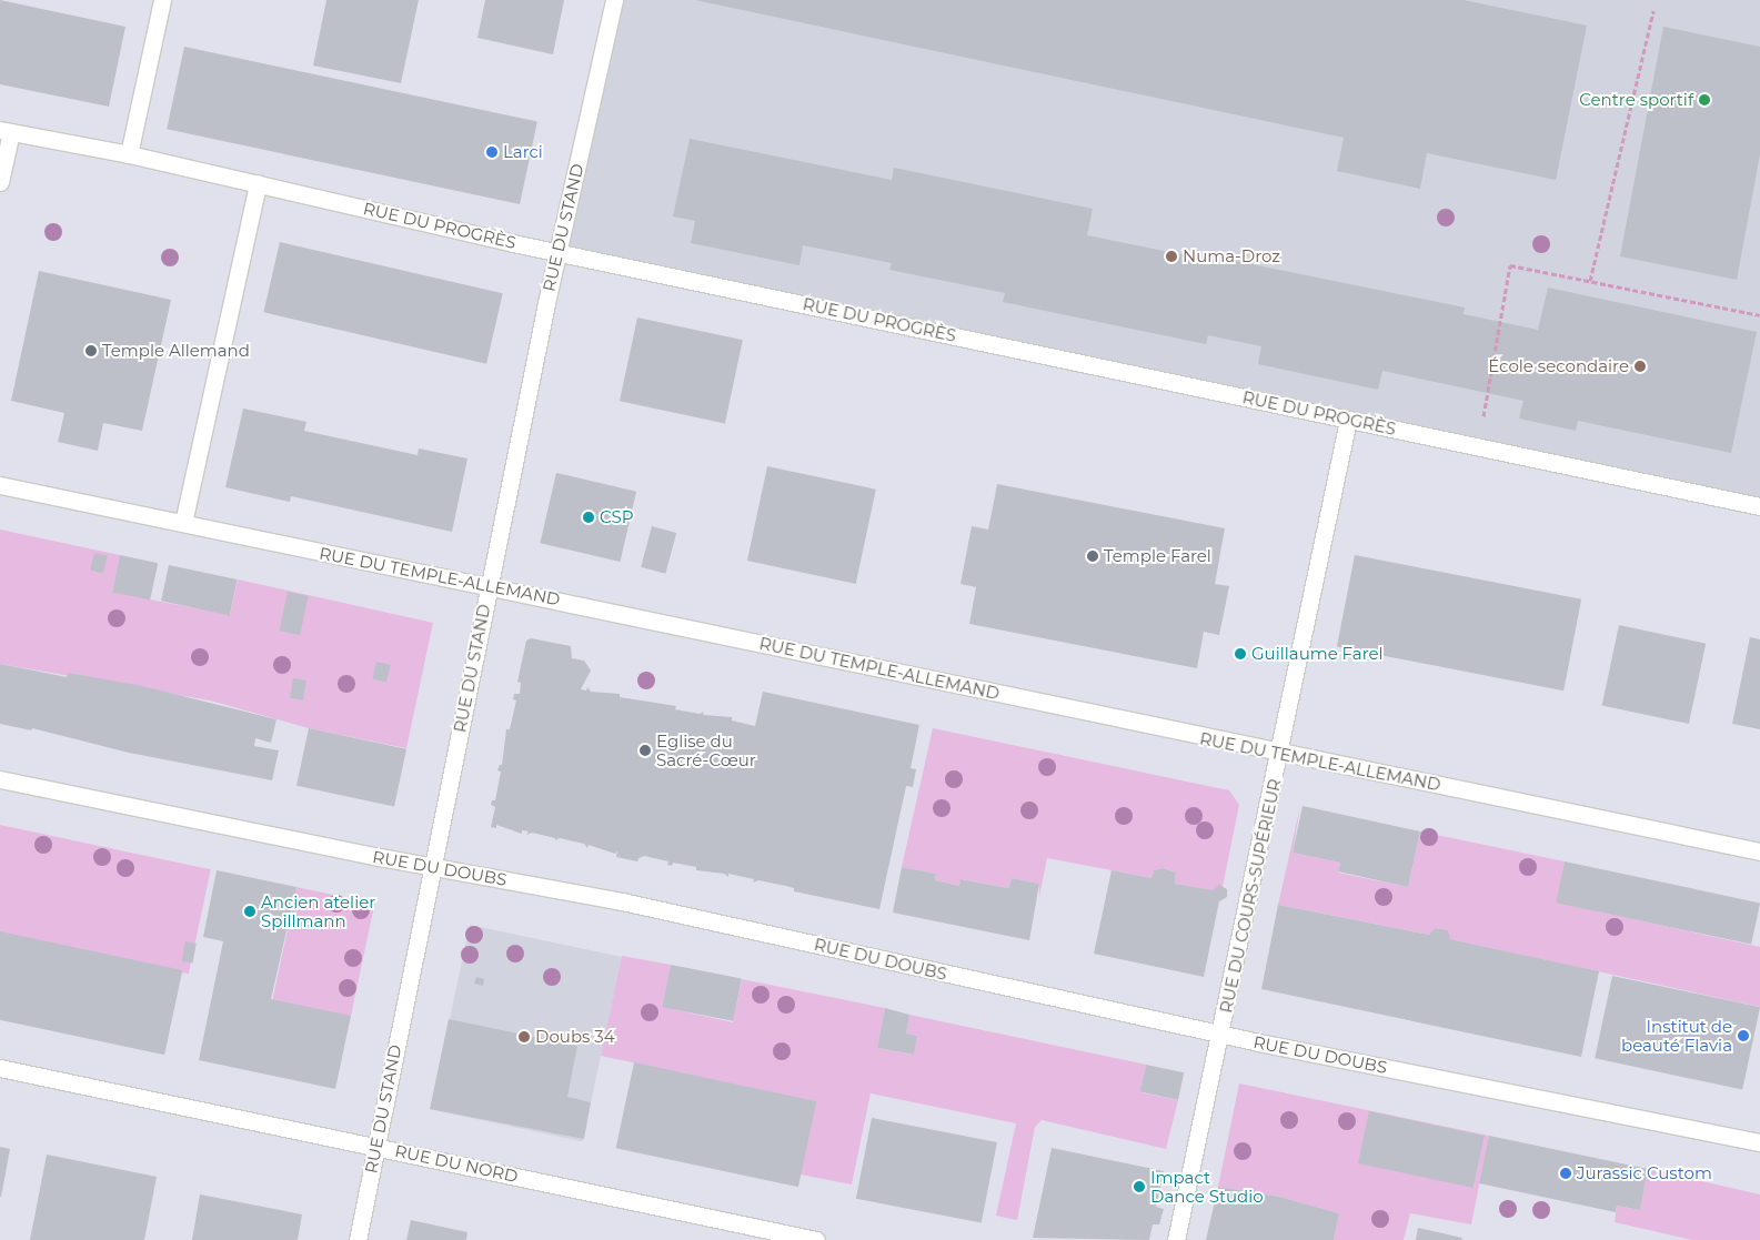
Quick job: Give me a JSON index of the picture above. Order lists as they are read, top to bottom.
{
  "streets": {
    "street": [
      "RUE DU PROGRÈS",
      "RUE DU STAND",
      "RUE DU TEMPLE-ALLEMAND",
      "RUE DU DOUBS",
      "RUE DU COURS-SUPÉRIEUR",
      "RUE DU NORD"
    ]
  },
  "crossings": [
    ["RUE DU PROGRÈS", "RUE DU STAND"],
    ["RUE DU PROGRÈS", "RUE DU COURS-SUPÉRIEUR"],
    ["RUE DU STAND", "RUE DU TEMPLE-ALLEMAND"],
    ["RUE DU STAND", "RUE DU DOUBS"],
    ["RUE DU STAND", "RUE DU NORD"],
    ["RUE DU TEMPLE-ALLEMAND", "RUE DU COURS-SUPÉRIEUR"],
    ["RUE DU DOUBS", "RUE DU COURS-SUPÉRIEUR"]
  ],
  "places": [
    "Centre sportif",
    "Larci",
    "Numa-Droz",
    "Temple Allemand",
    "École secondaire",
    "CSP",
    "Temple Farel",
    "Guillaume Farel",
    "Eglise du Sacré-Cœur",
    "Ancien atelier Spillmann",
    "Institut de beauté Flavia",
    "Doubs 34",
    "Jurassic Custom",
    "Impact Dance Studio"
  ]
}
